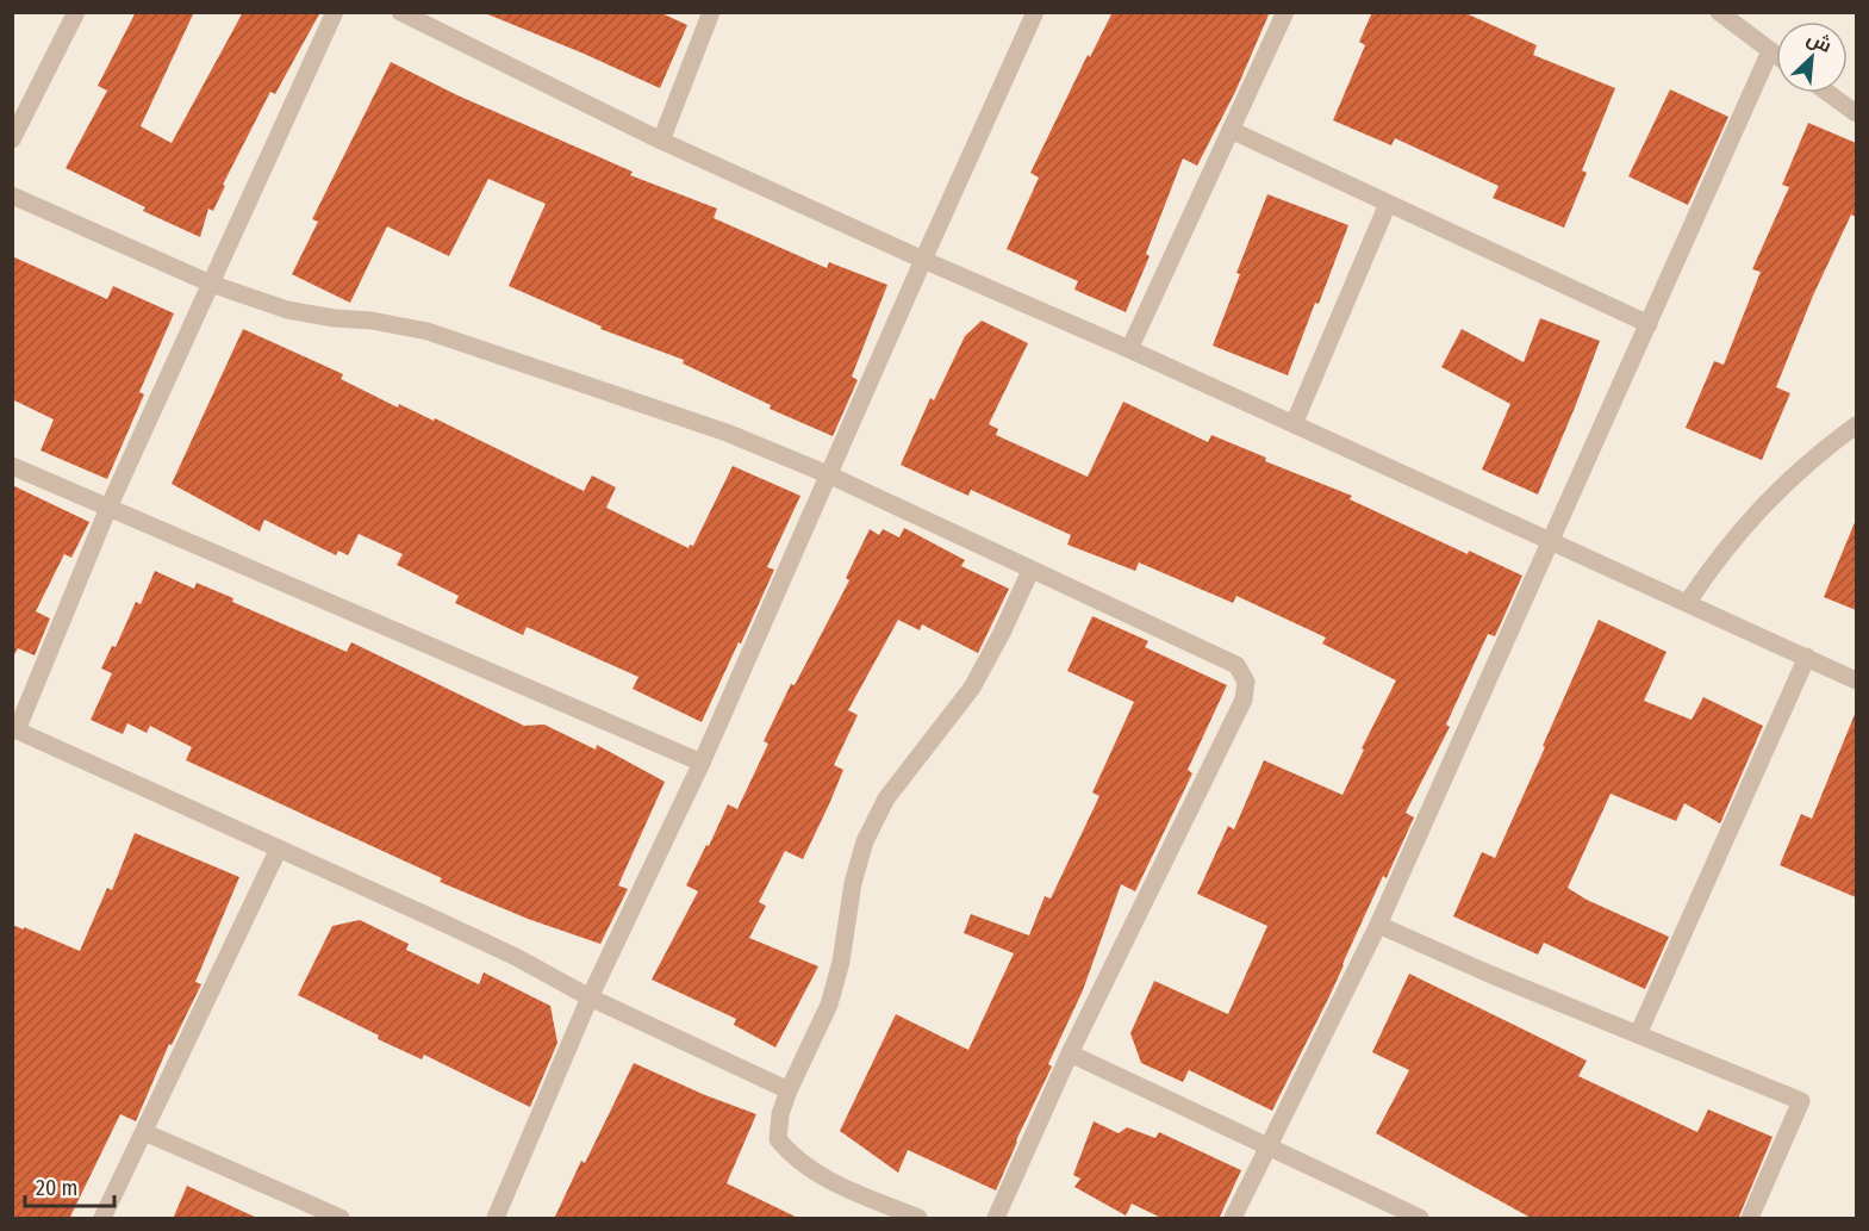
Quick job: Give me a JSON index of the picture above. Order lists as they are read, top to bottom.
{
  "scale_bar": "20 m",
  "north": "top right"
}
